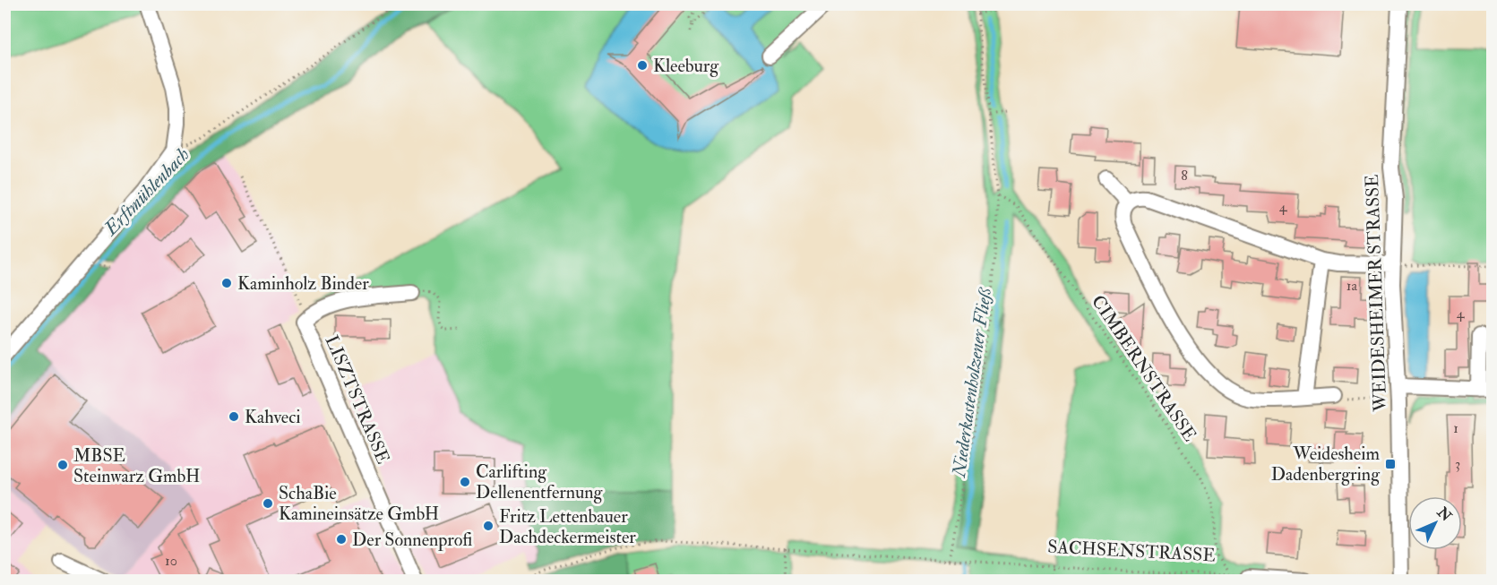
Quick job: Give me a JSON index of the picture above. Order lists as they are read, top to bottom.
{
  "streets": {
    "street": ["WEIDESHEIMER STRASSE", "LISZTSTRASSE"],
    "path": ["CIMBERNSTRASSE", "SACHSENSTRASSE"]
  },
  "crossings": [
    ["CIMBERNSTRASSE", "SACHSENSTRASSE"]
  ],
  "water": ["Erftmühlenbach", "Niederkastenholzener Fließ"],
  "places": {
    "other": [
      "Kleeburg",
      "Kaminholz Binder",
      "Kahveci",
      "MBSE Steinwarz GmbH",
      "Carlifting Dellenentfernung",
      "SchaBie Kamineinsätze GmbH",
      "Fritz Lettenbauer Dachdeckermeister",
      "Der Sonnenprofi"
    ],
    "transit": ["Weidesheim Dadenbergring"]
  },
  "house_numbers": [
    "8",
    "4",
    "1a",
    "4",
    "1",
    "3",
    "10"
  ],
  "north": "top right"
}
